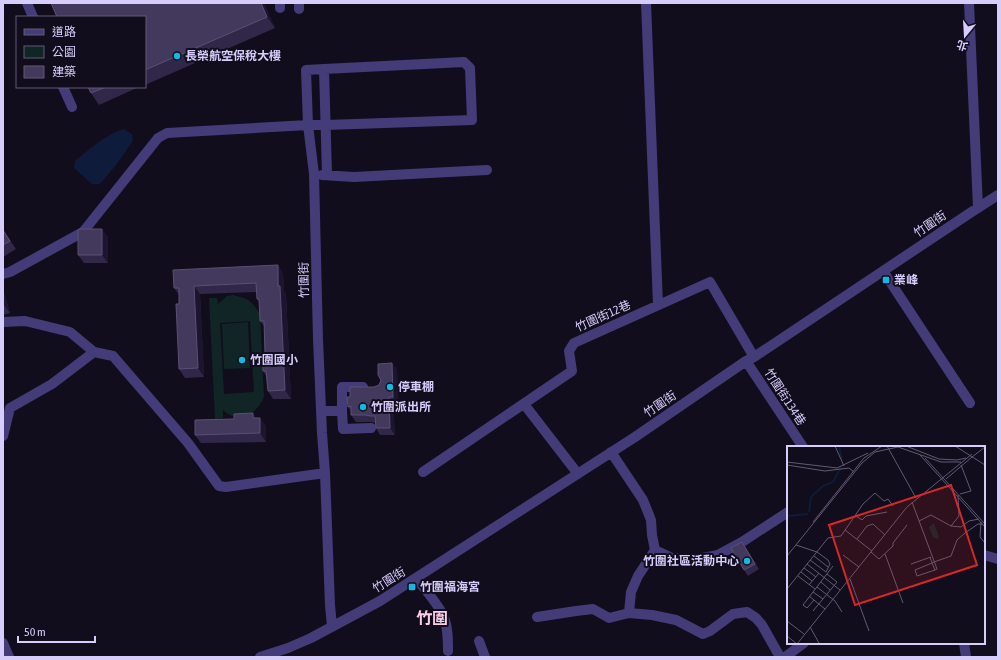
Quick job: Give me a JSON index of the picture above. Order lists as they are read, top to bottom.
{
  "streets": {
    "street": ["竹圍街", "竹圍街12巷", "竹圍街134巷"]
  },
  "crossings": [
    ["竹圍街", "竹圍街12巷"],
    ["竹圍街", "竹圍街134巷"],
    ["竹圍街12巷", "竹圍街134巷"]
  ],
  "districts": ["竹圍"],
  "places": {
    "other": [
      "長榮航空保稅大樓",
      "竹圍國小",
      "停車棚",
      "竹圍派出所",
      "竹圍社區活動中心"
    ],
    "transit": ["業峰", "竹圍福海宮"]
  },
  "legend": ["道路", "公園", "建築"],
  "scale_bar": "50 m",
  "north": "bottom"
}
